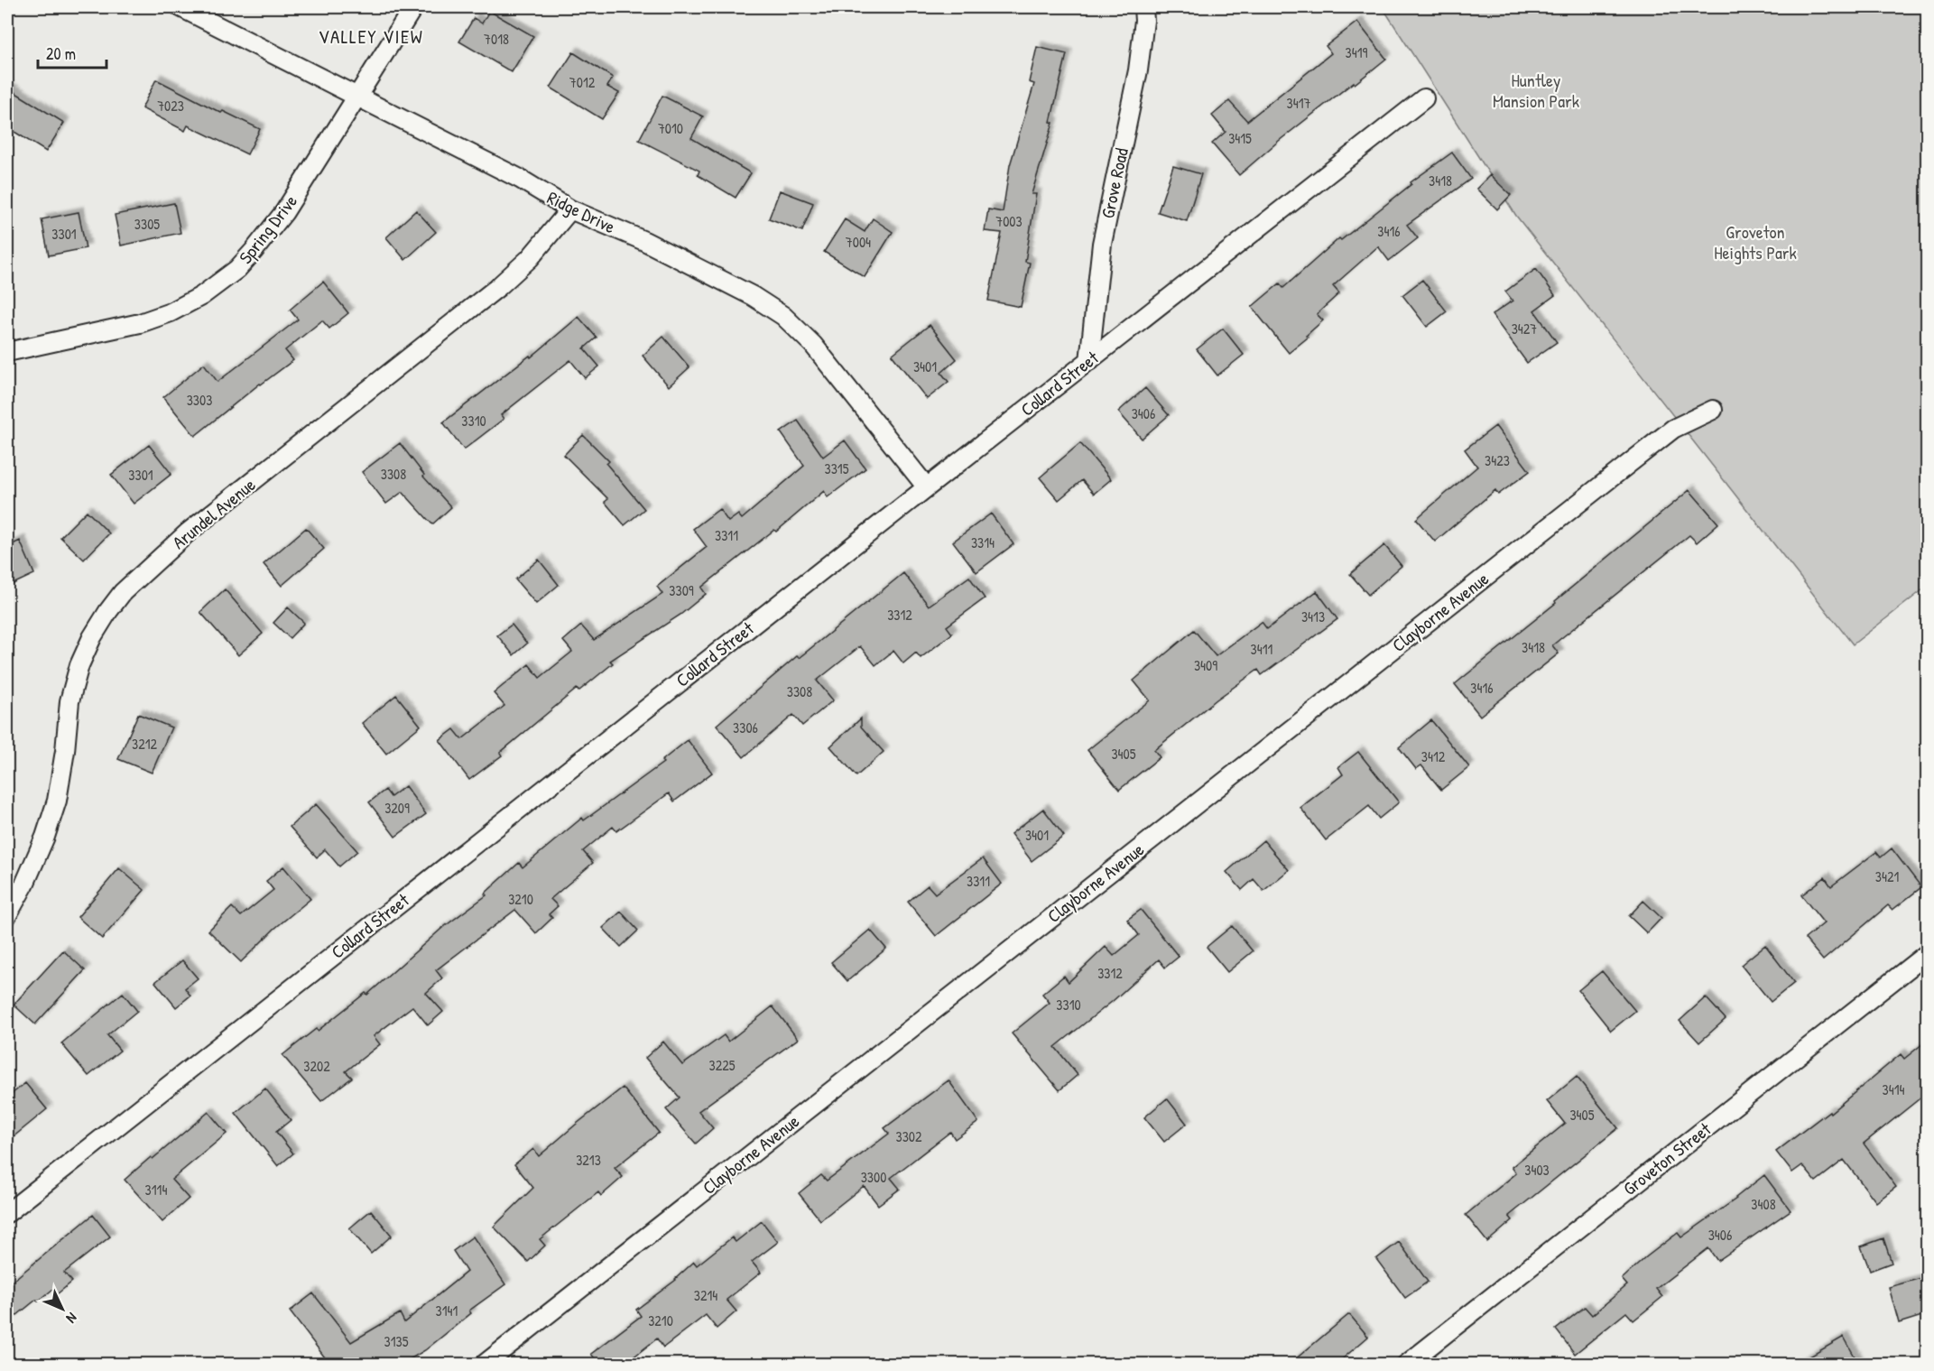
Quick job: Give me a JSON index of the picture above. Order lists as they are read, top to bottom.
{
  "streets": {
    "street": [
      "Grove Road",
      "Ridge Drive",
      "Spring Drive",
      "Collard Street",
      "Arundel Avenue",
      "Clayborne Avenue",
      "Groveton Street"
    ]
  },
  "crossings": [
    ["Grove Road", "Collard Street"],
    ["Ridge Drive", "Spring Drive"],
    ["Ridge Drive", "Collard Street"],
    ["Ridge Drive", "Arundel Avenue"]
  ],
  "districts": ["VALLEY VIEW"],
  "parks": ["Huntley Mansion Park", "Groveton Heights Park"],
  "house_numbers": [
    "7018",
    "3419",
    "7012",
    "3417",
    "7023",
    "7010",
    "3415",
    "3418",
    "7003",
    "3305",
    "3416",
    "3301",
    "7004",
    "3427",
    "3401",
    "3303",
    "3406",
    "3310",
    "3423",
    "3315",
    "3308",
    "3301",
    "3311",
    "3314",
    "3309",
    "3312",
    "3413",
    "3418",
    "3411",
    "3409",
    "3416",
    "3308",
    "3306",
    "3212",
    "3405",
    "3412",
    "3209",
    "3401",
    "3421",
    "3311",
    "3210",
    "3312",
    "3310",
    "3225",
    "3202",
    "3414",
    "3405",
    "3302",
    "3213",
    "3403",
    "3300",
    "3114",
    "3408",
    "3406",
    "3214",
    "3141",
    "3210",
    "3135"
  ],
  "scale_bar": "20 m",
  "north": "bottom right"
}
